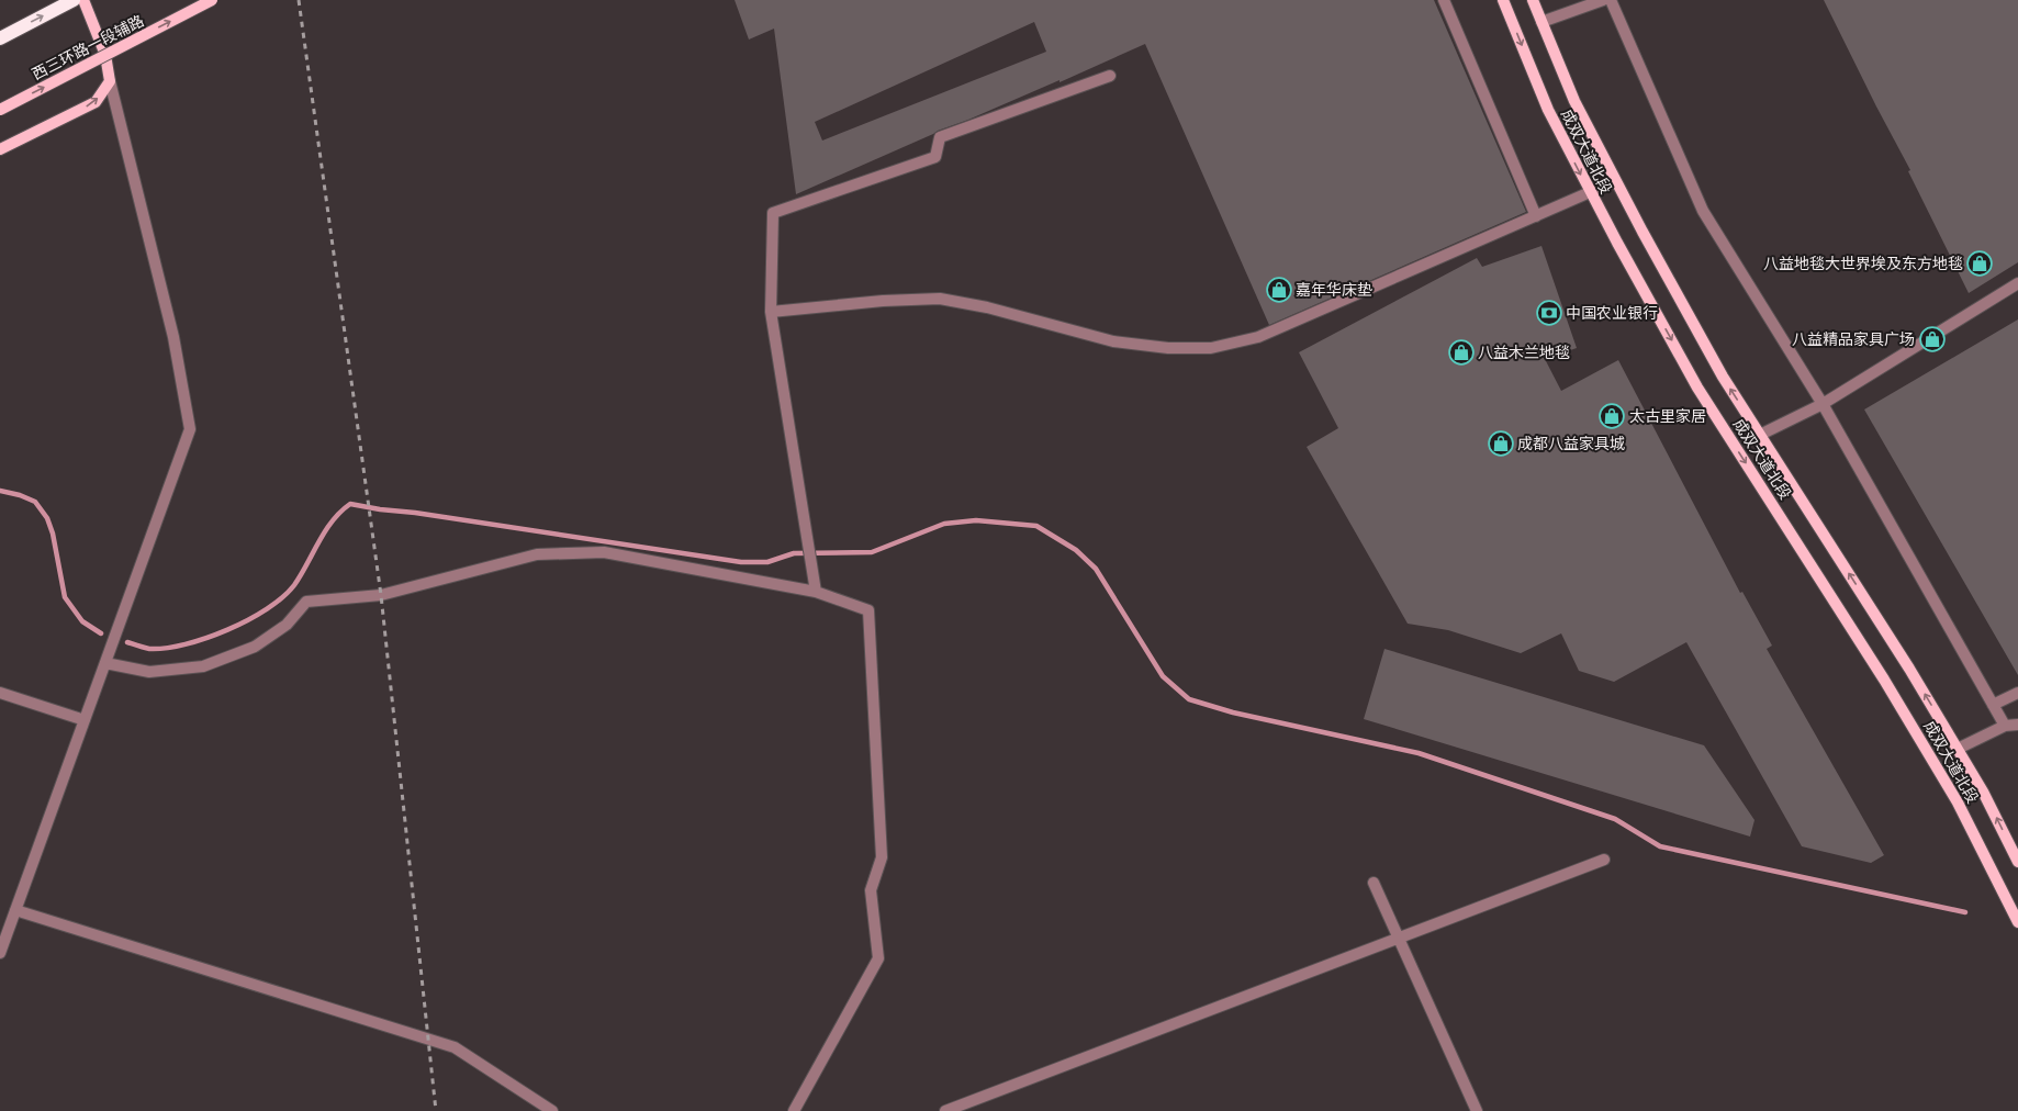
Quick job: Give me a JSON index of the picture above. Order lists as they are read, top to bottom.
{
  "streets": {
    "main road": ["西三环路一段辅路", "成双大道北段"]
  },
  "places": {
    "shop": [
      "八益地毯大世界埃及东方地毯",
      "嘉年华床垫",
      "八益精品家具广场",
      "八益木兰地毯",
      "太古里家居",
      "成都八益家具城"
    ],
    "bank": ["中国农业银行"]
  }
}
